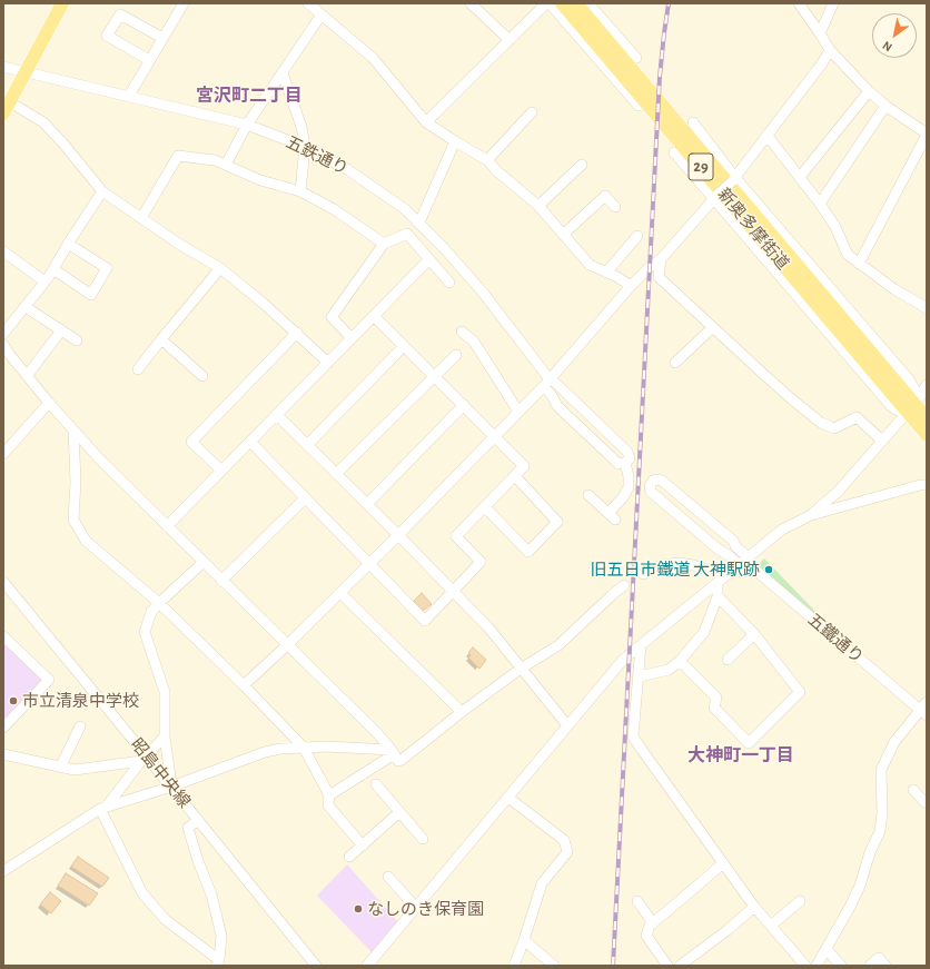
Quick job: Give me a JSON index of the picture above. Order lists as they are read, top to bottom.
{
  "streets": {
    "main road": ["29", "新奥多摩街道"],
    "street": ["五鉄通り", "五鐵通り", "昭島中央線"]
  },
  "districts": ["宮沢町二丁目", "大神町一丁目"],
  "places": ["旧五日市鐵道 大神駅跡", "市立清泉中学校", "なしのき保育園"],
  "north": "bottom left"
}
